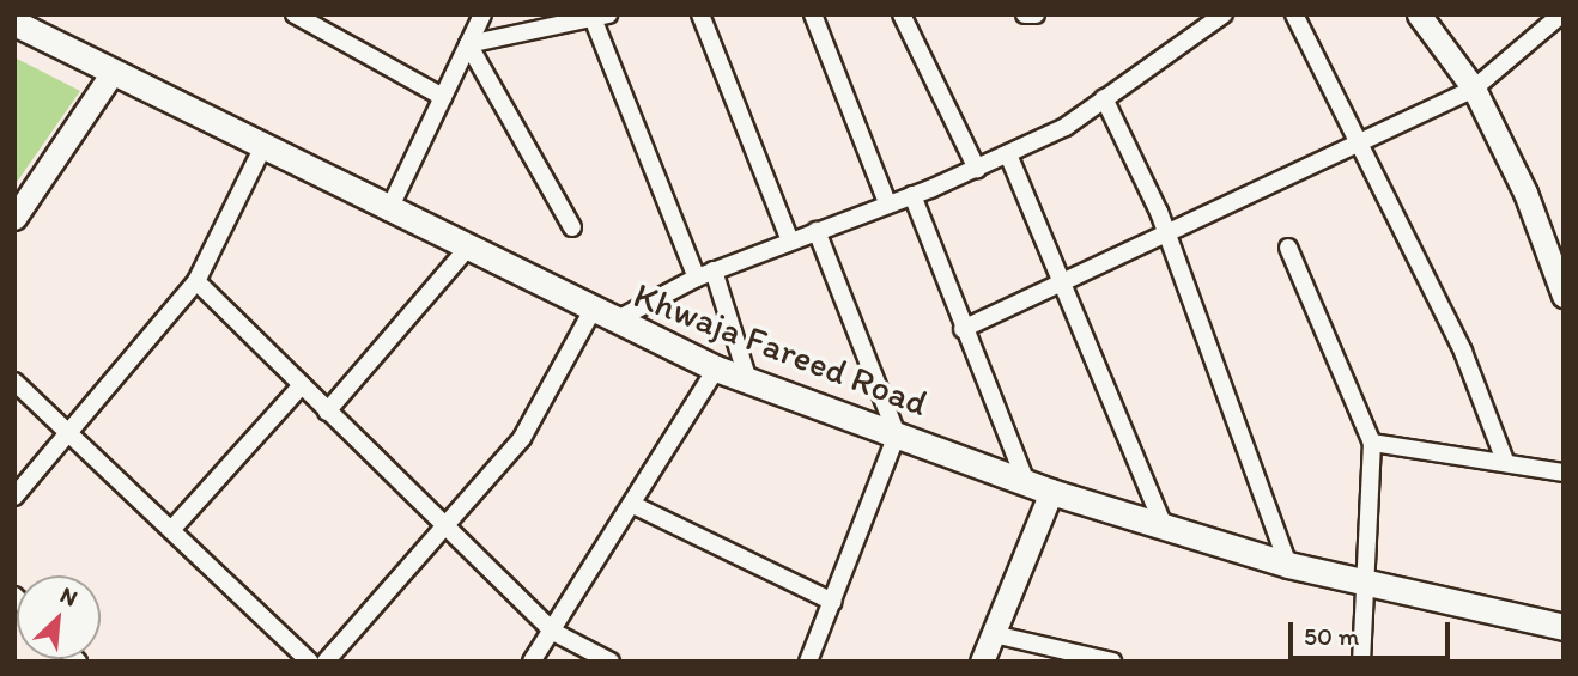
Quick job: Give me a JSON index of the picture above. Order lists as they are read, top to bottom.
{
  "streets": {
    "main road": ["Khwaja Fareed Road"]
  },
  "scale_bar": "50 m",
  "north": "top right"
}
